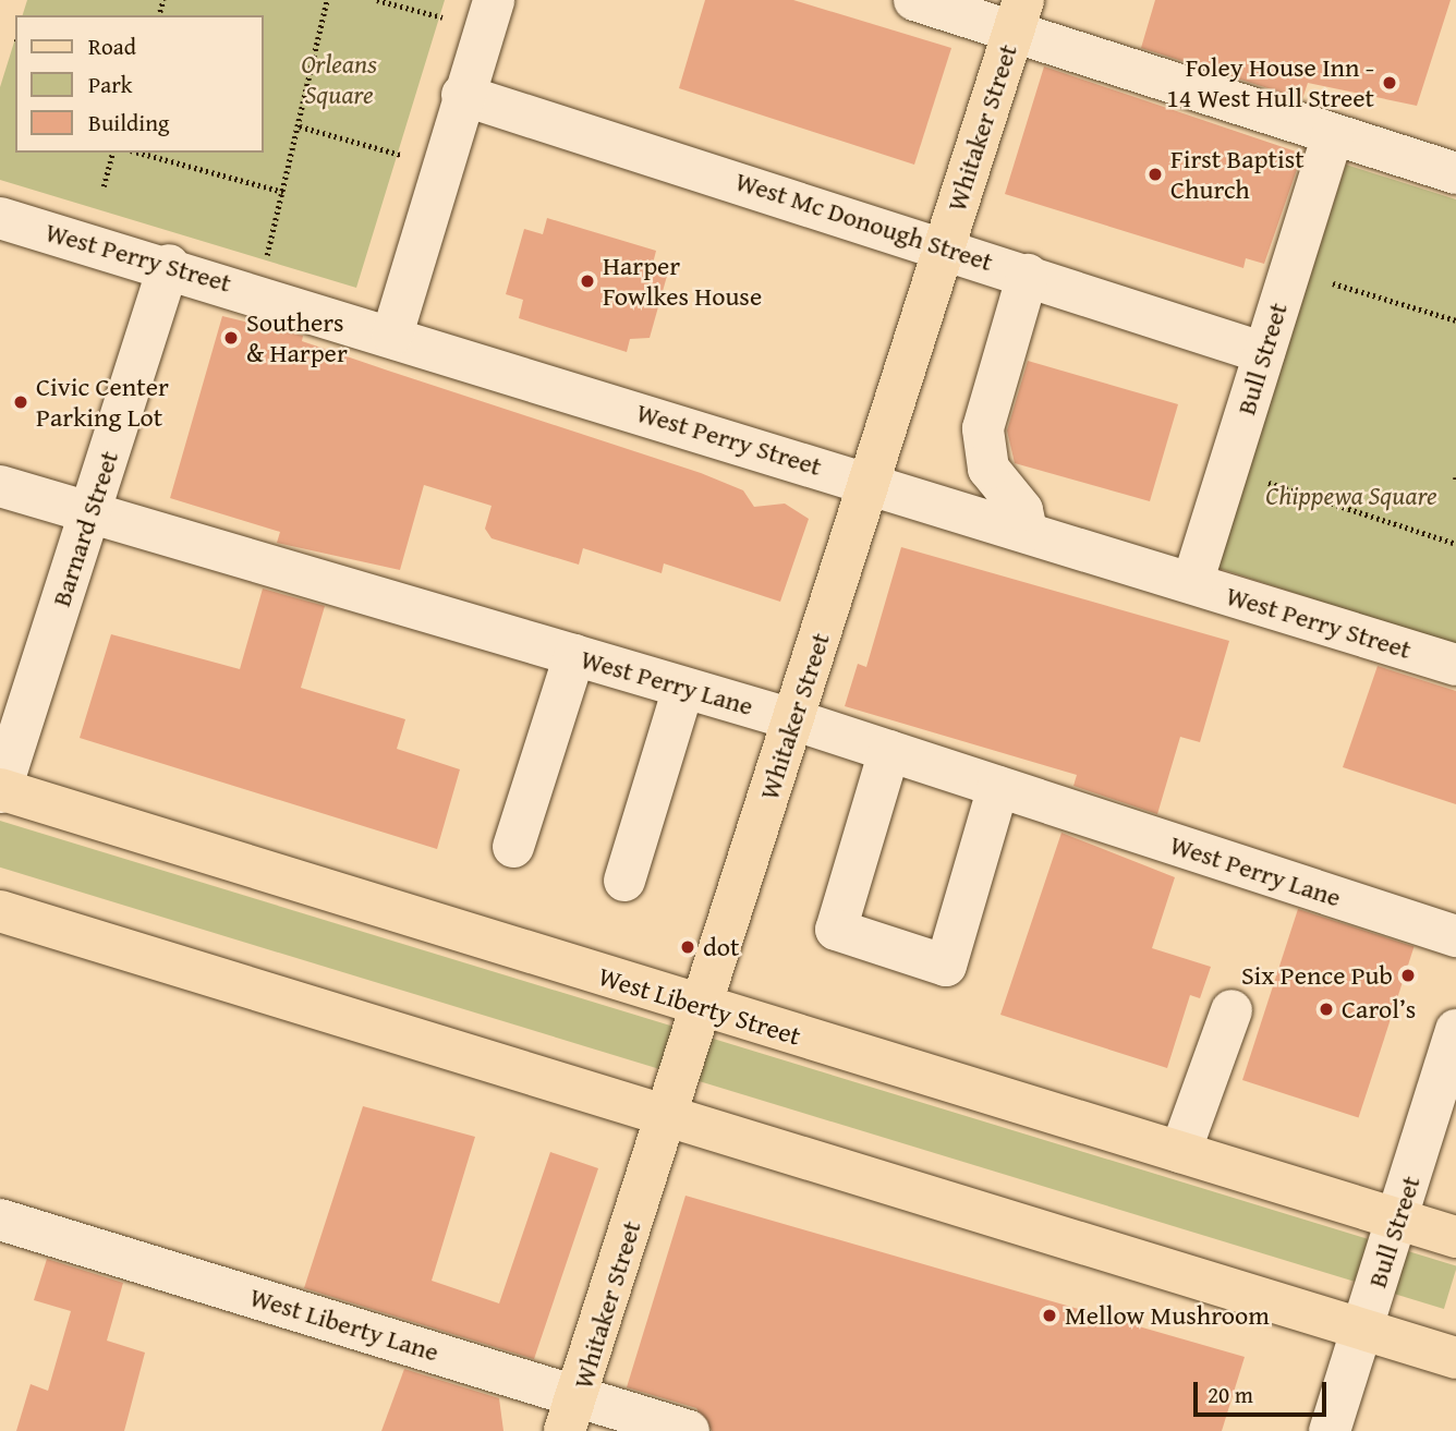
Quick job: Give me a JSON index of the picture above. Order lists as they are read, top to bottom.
{
  "streets": {
    "main road": ["Whitaker Street", "West Liberty Street"],
    "street": [
      "West Mc Donough Street",
      "West Perry Street",
      "Bull Street",
      "Barnard Street",
      "West Perry Lane",
      "West Liberty Lane"
    ]
  },
  "crossings": [
    ["Whitaker Street", "West Mc Donough Street"],
    ["Whitaker Street", "West Perry Street"],
    ["Whitaker Street", "West Perry Lane"],
    ["Whitaker Street", "West Liberty Street"],
    ["Whitaker Street", "West Liberty Lane"],
    ["West Mc Donough Street", "Bull Street"],
    ["West Perry Street", "Bull Street"],
    ["West Perry Street", "Barnard Street"],
    ["Bull Street", "West Liberty Street"],
    ["Barnard Street", "West Perry Lane"],
    ["Barnard Street", "West Liberty Street"]
  ],
  "parks": ["Orleans Square", "Chippewa Square"],
  "places": [
    "Foley House Inn - 14 West Hull Street",
    "First Baptist Church",
    "Harper Fowlkes House",
    "Southers & Harper",
    "Civic Center Parking Lot",
    "dot",
    "Six Pence Pub",
    "Carol’s",
    "Mellow Mushroom"
  ],
  "legend": ["Road", "Park", "Building"],
  "scale_bar": "20 m"
}
